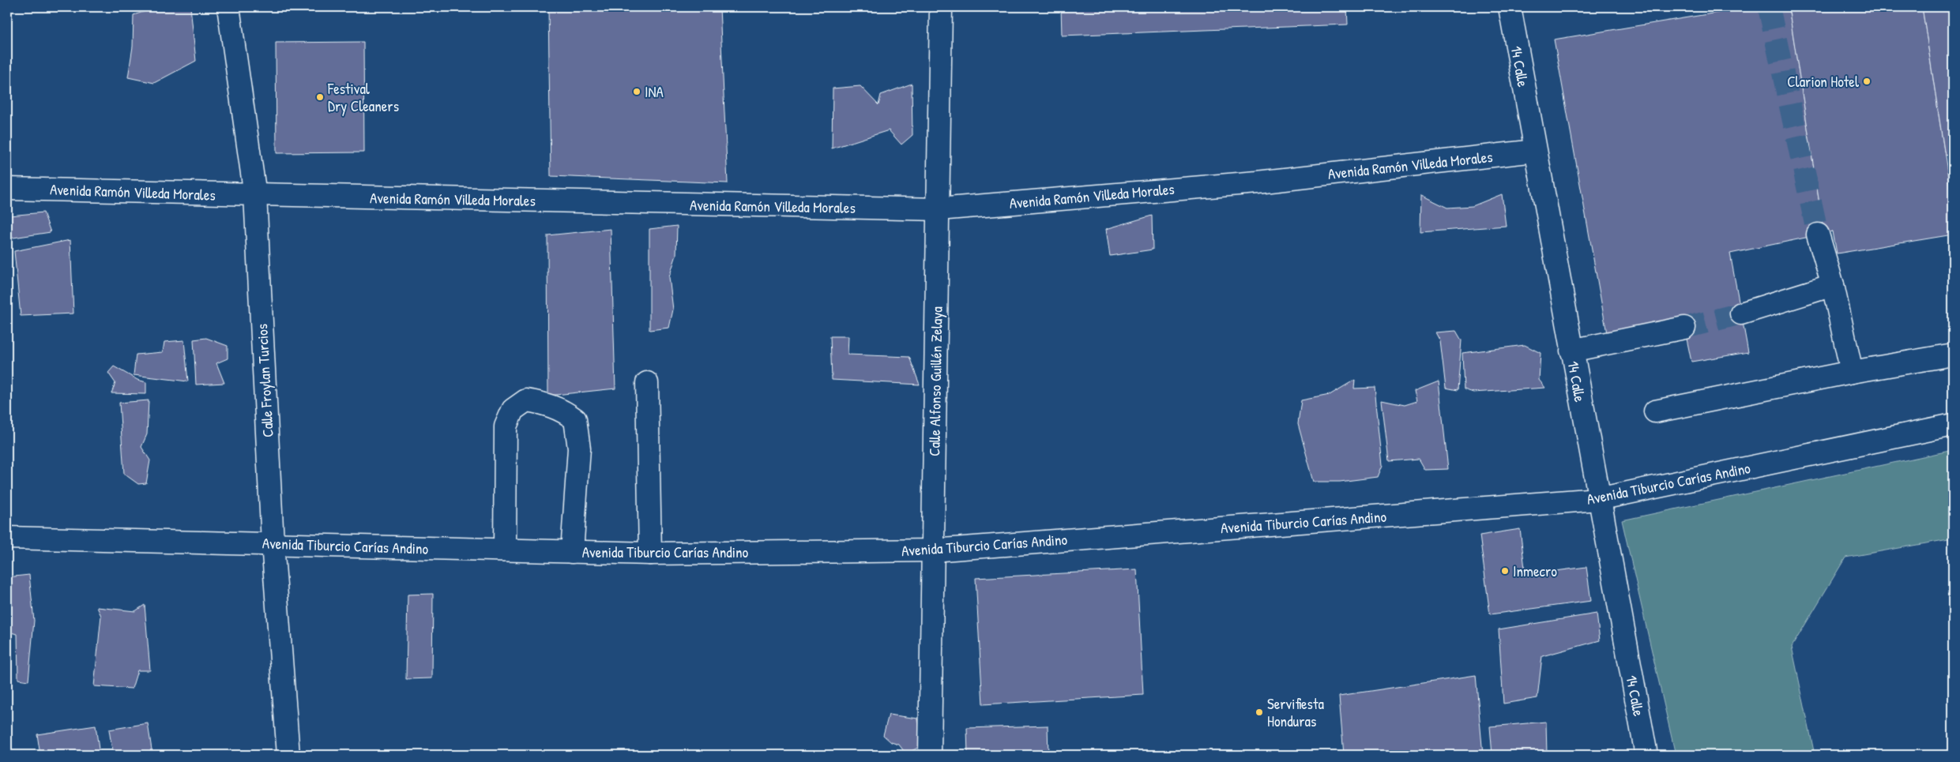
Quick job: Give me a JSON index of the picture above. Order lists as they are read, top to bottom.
{
  "streets": {
    "street": [
      "14 Calle",
      "Avenida Ramón Villeda Morales",
      "Calle Froylan Turcios",
      "Calle Alfonso Guillén Zelaya",
      "Avenida Tiburcio Carías Andino"
    ]
  },
  "crossings": [
    ["14 Calle", "Avenida Ramón Villeda Morales"],
    ["14 Calle", "Avenida Tiburcio Carías Andino"],
    ["Avenida Ramón Villeda Morales", "Calle Froylan Turcios"],
    ["Avenida Ramón Villeda Morales", "Calle Alfonso Guillén Zelaya"],
    ["Calle Froylan Turcios", "Avenida Tiburcio Carías Andino"],
    ["Calle Alfonso Guillén Zelaya", "Avenida Tiburcio Carías Andino"]
  ],
  "places": [
    "Clarion Hotel",
    "INA",
    "Festival Dry Cleaners",
    "Inmecro",
    "Servifiesta Honduras"
  ]
}
